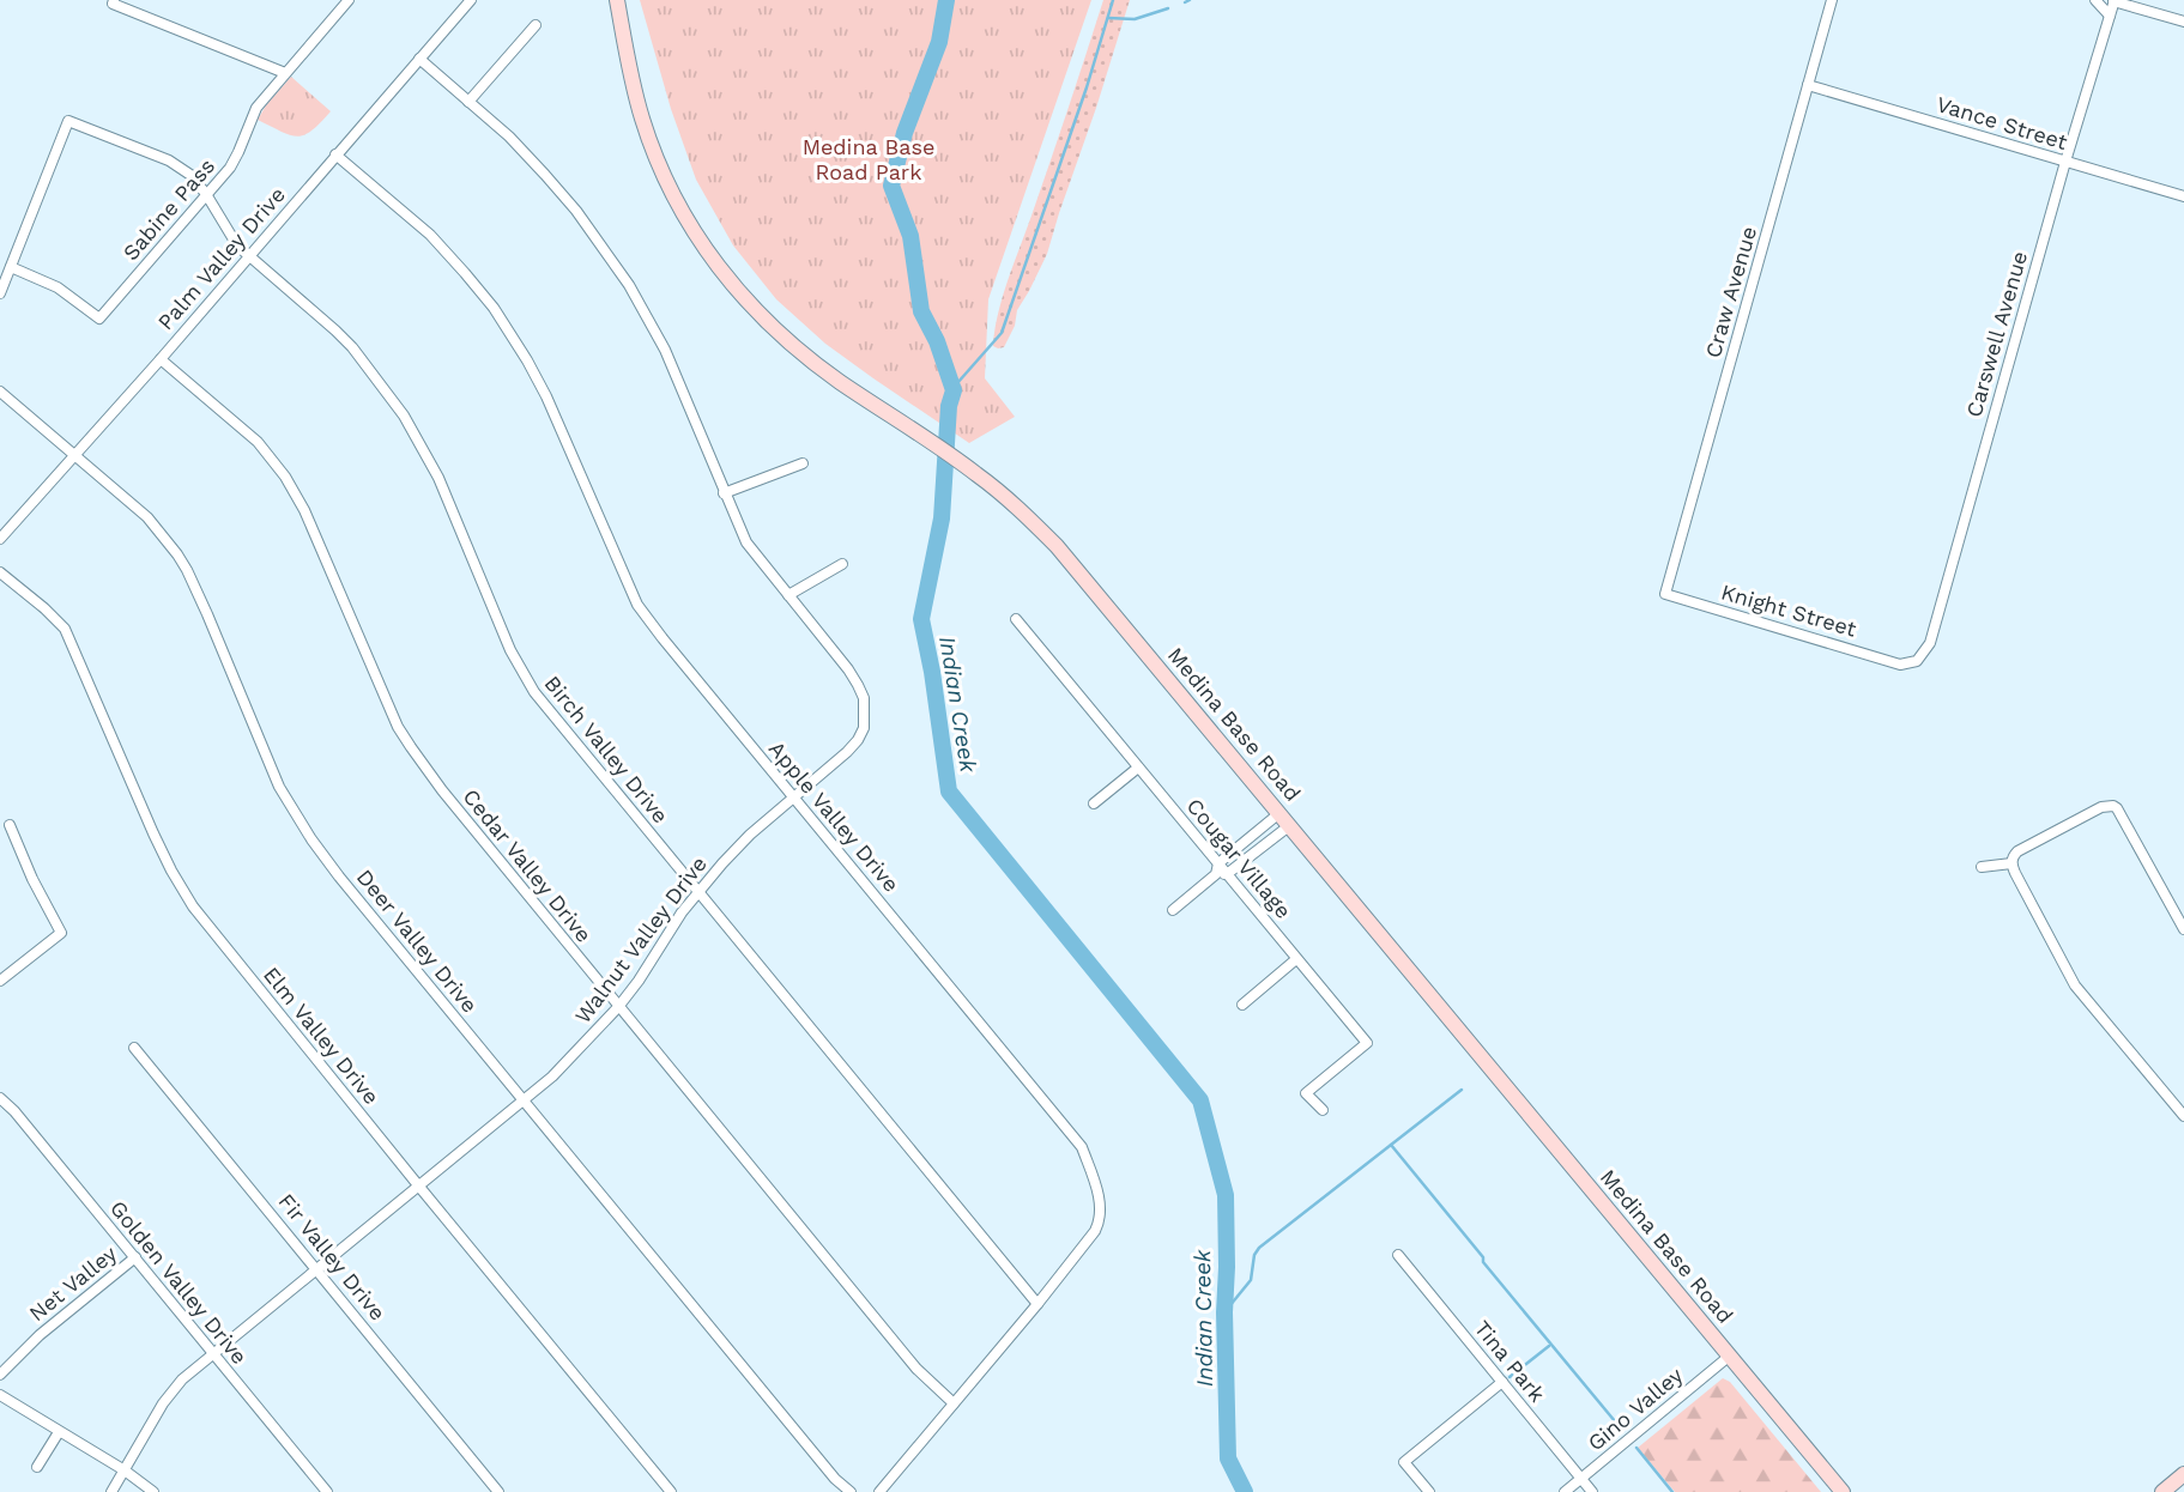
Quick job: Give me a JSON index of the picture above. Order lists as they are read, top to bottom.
{
  "streets": {
    "street": [
      "Vance Street",
      "Sabine Pass",
      "Palm Valley Drive",
      "Craw Avenue",
      "Carswell Avenue",
      "Knight Street",
      "Medina Base Road",
      "Birch Valley Drive",
      "Apple Valley Drive",
      "Cougar Village",
      "Cedar Valley Drive",
      "Walnut Valley Drive",
      "Deer Valley Drive",
      "Elm Valley Drive",
      "Fir Valley Drive",
      "Golden Valley Drive",
      "Net Valley",
      "Tina Park",
      "Gino Valley"
    ]
  },
  "crossings": [
    ["Vance Street", "Craw Avenue"],
    ["Vance Street", "Carswell Avenue"],
    ["Sabine Pass", "Birch Valley Drive"],
    ["Palm Valley Drive", "Birch Valley Drive"],
    ["Palm Valley Drive", "Apple Valley Drive"],
    ["Palm Valley Drive", "Cedar Valley Drive"],
    ["Palm Valley Drive", "Walnut Valley Drive"],
    ["Palm Valley Drive", "Deer Valley Drive"],
    ["Craw Avenue", "Knight Street"],
    ["Carswell Avenue", "Knight Street"],
    ["Medina Base Road", "Gino Valley"],
    ["Birch Valley Drive", "Apple Valley Drive"],
    ["Birch Valley Drive", "Walnut Valley Drive"],
    ["Apple Valley Drive", "Cedar Valley Drive"],
    ["Apple Valley Drive", "Walnut Valley Drive"],
    ["Cedar Valley Drive", "Walnut Valley Drive"],
    ["Walnut Valley Drive", "Deer Valley Drive"],
    ["Walnut Valley Drive", "Elm Valley Drive"],
    ["Walnut Valley Drive", "Fir Valley Drive"],
    ["Walnut Valley Drive", "Golden Valley Drive"],
    ["Golden Valley Drive", "Net Valley"],
    ["Tina Park", "Gino Valley"]
  ],
  "water": ["Indian Creek"],
  "parks": ["Medina Base Road Park"]
}
